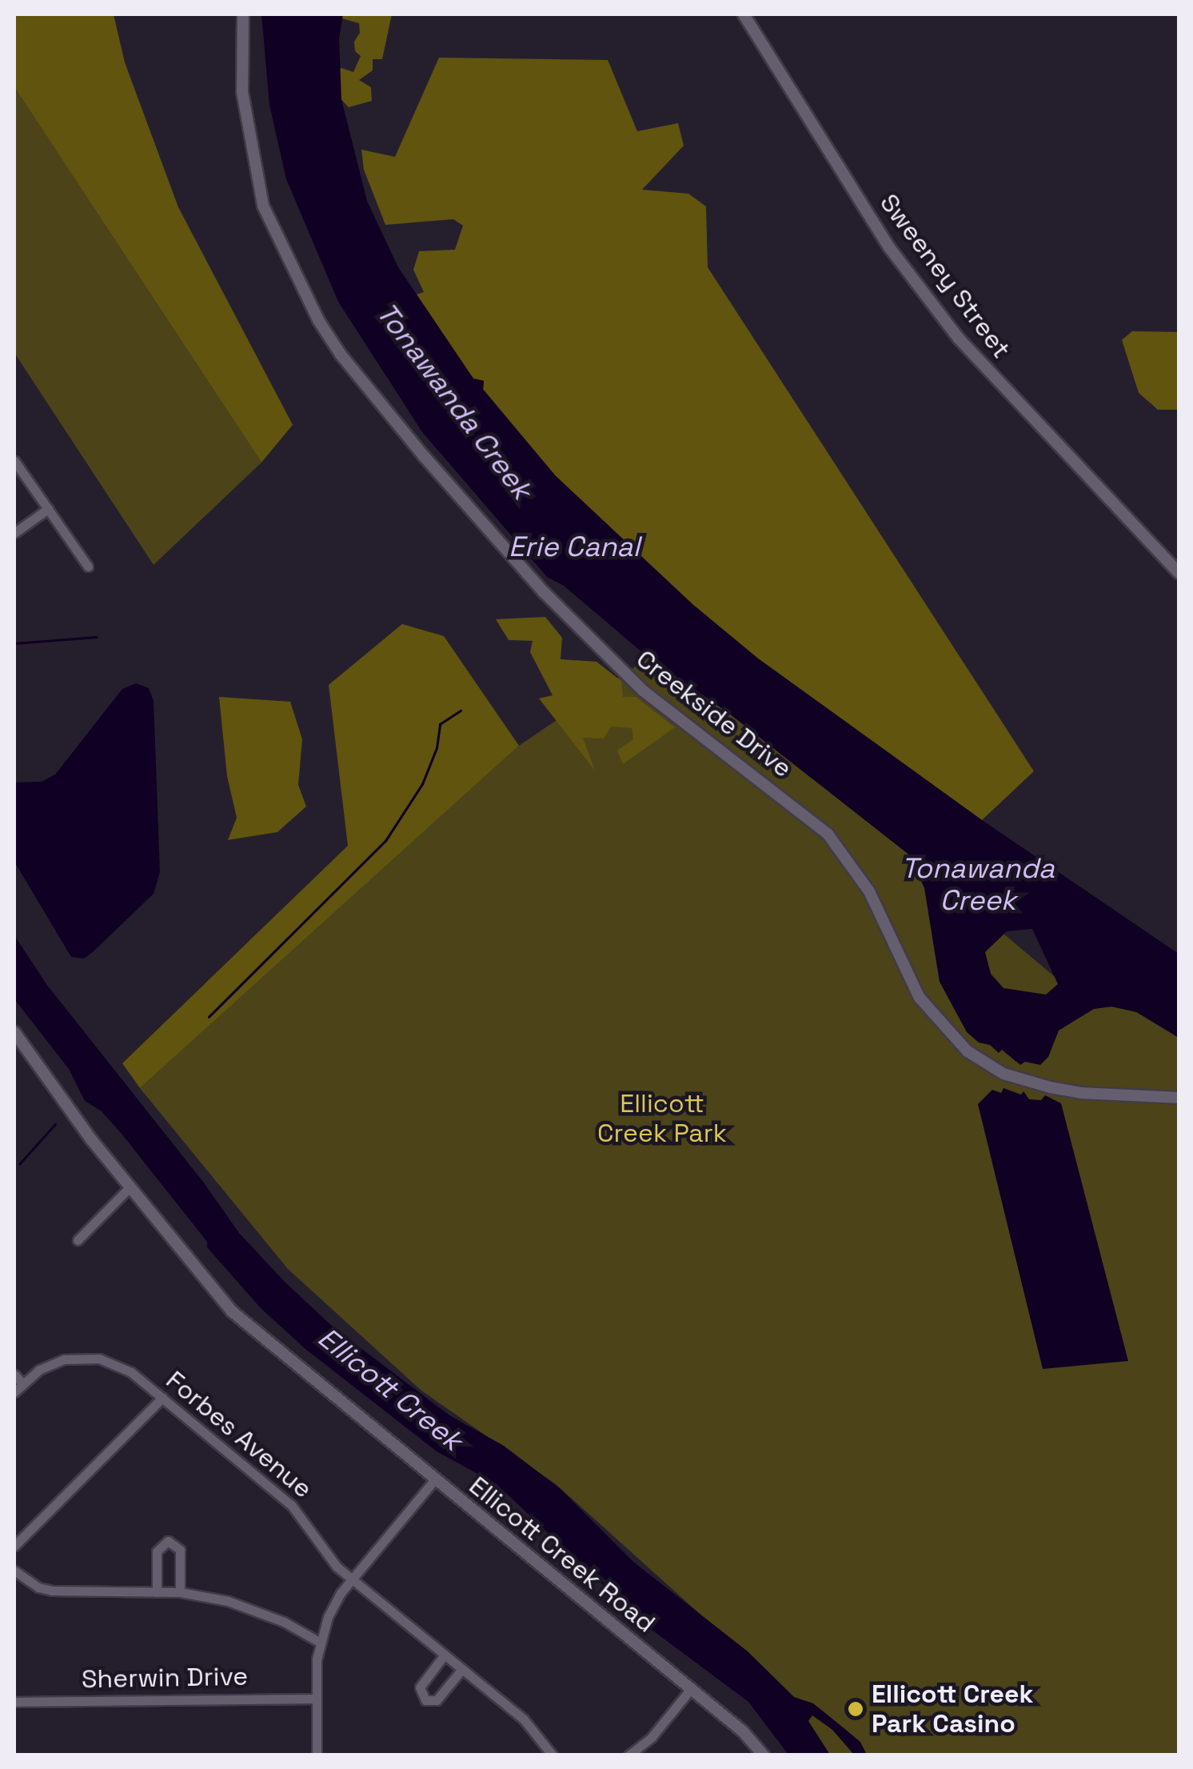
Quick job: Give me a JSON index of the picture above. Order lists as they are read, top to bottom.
{
  "streets": {
    "street": [
      "Sweeney Street",
      "Creekside Drive",
      "Forbes Avenue",
      "Ellicott Creek Road",
      "Sherwin Drive"
    ]
  },
  "water": ["Tonawanda Creek", "Erie Canal", "Ellicott Creek"],
  "parks": ["Ellicott Creek Park"],
  "places": ["Ellicott Creek Park Casino"]
}
